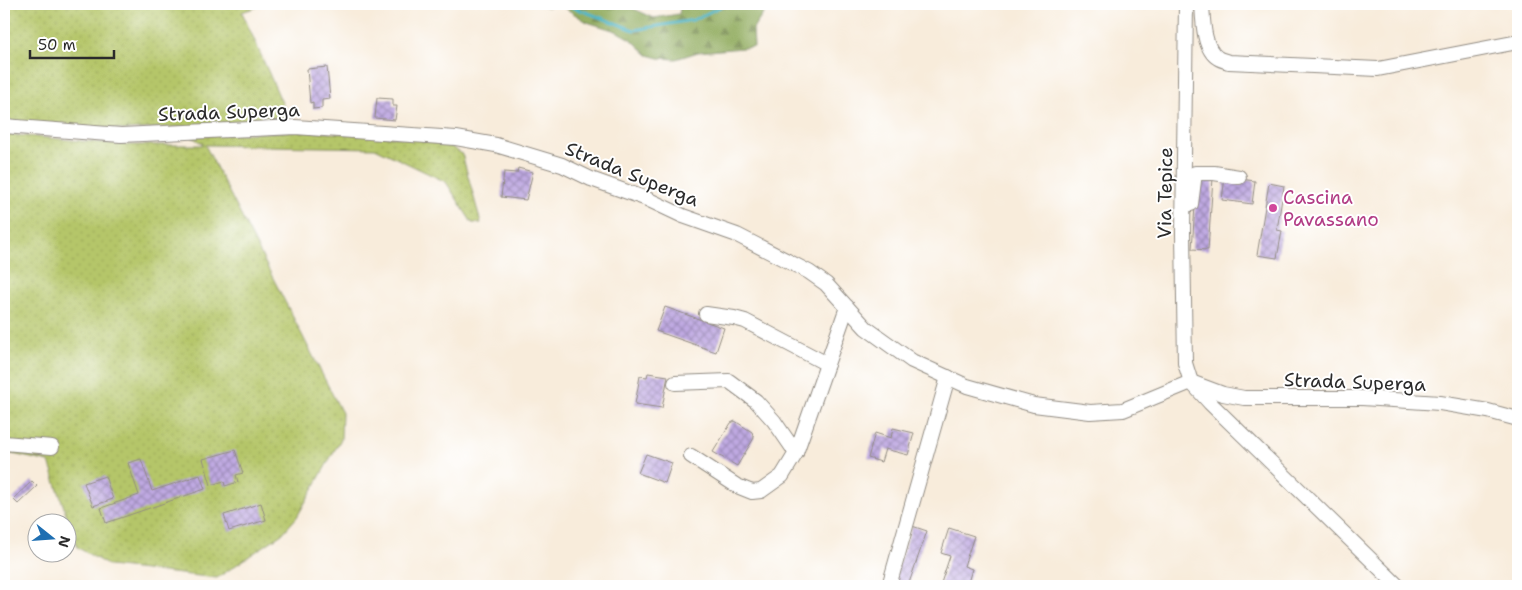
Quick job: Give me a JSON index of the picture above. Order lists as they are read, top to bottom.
{
  "streets": {
    "street": ["Strada Superga", "Via Tepice"]
  },
  "crossings": [
    ["Strada Superga", "Via Tepice"]
  ],
  "places": ["Cascina Pavassano"],
  "scale_bar": "50 m",
  "north": "right"
}
